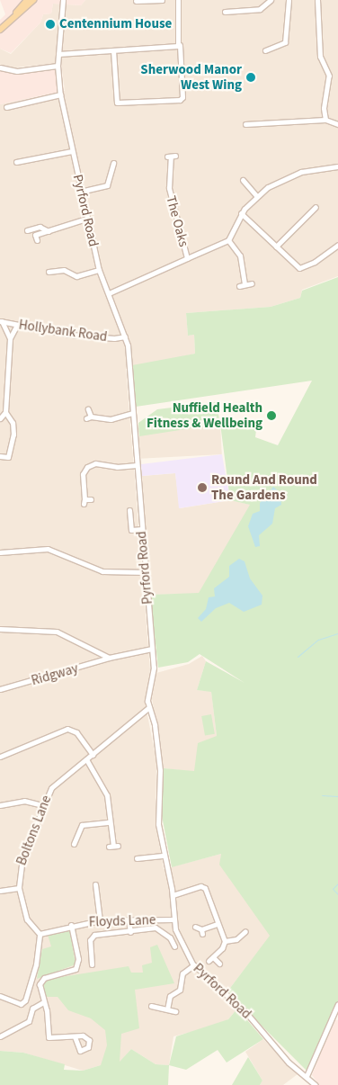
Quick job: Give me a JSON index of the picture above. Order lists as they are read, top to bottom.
{
  "streets": {
    "street": [
      "Pyrford Road",
      "The Oaks",
      "Hollybank Road",
      "Ridgway",
      "Boltons Lane",
      "Floyds Lane"
    ]
  },
  "crossings": [
    ["Pyrford Road", "The Oaks"],
    ["Pyrford Road", "Hollybank Road"],
    ["Pyrford Road", "Ridgway"],
    ["Pyrford Road", "Boltons Lane"],
    ["Pyrford Road", "Floyds Lane"],
    ["Boltons Lane", "Floyds Lane"]
  ],
  "places": [
    "Centennium House",
    "Sherwood Manor West Wing",
    "Nuffield Health Fitness & Wellbeing",
    "Round And Round The Gardens"
  ]
}
